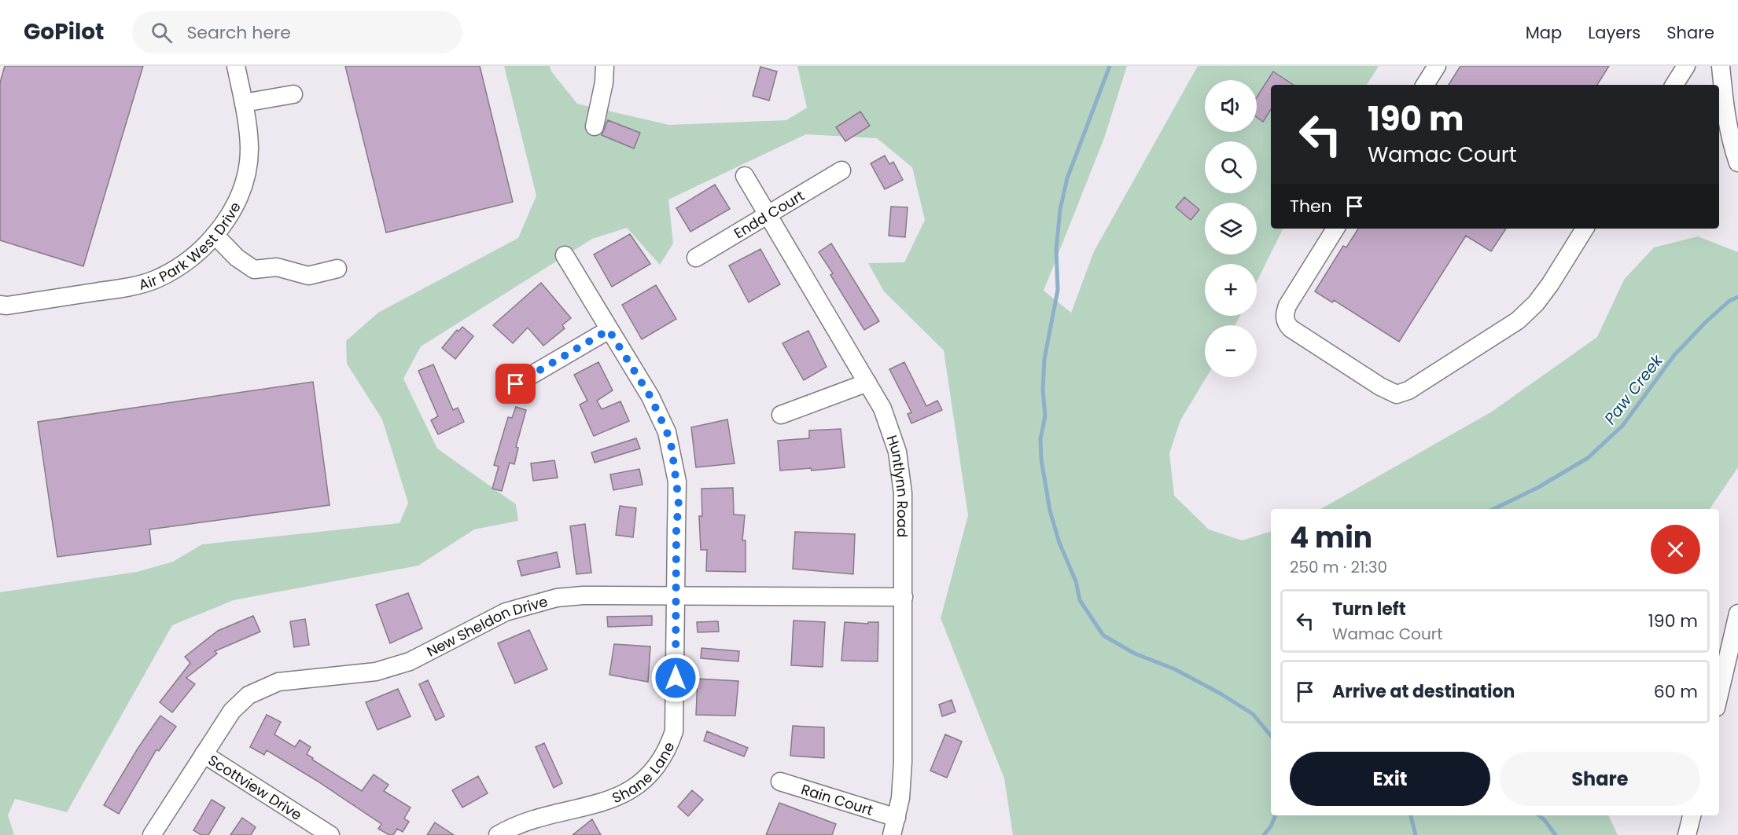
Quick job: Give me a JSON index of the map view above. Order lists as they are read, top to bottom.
{
  "streets": {
    "street": [
      "Endd Court",
      "Air Park West Drive",
      "Huntlynn Road",
      "New Sheldon Drive",
      "Shane Lane",
      "Scottview Drive",
      "Rain Court"
    ]
  },
  "crossings": [
    ["Endd Court", "Huntlynn Road"],
    ["Huntlynn Road", "New Sheldon Drive"],
    ["Huntlynn Road", "Rain Court"],
    ["New Sheldon Drive", "Shane Lane"],
    ["New Sheldon Drive", "Scottview Drive"]
  ],
  "water": ["Paw Creek"],
  "page": {
    "header": "GoPilot",
    "search": "Search here",
    "nav": ["Map", "Layers", "Share"],
    "map_buttons": ["+", "−"],
    "turn": ["190 m", "Wamac Court"],
    "then": "Then",
    "heading": ["4 min", "250 m · 21:30"],
    "list": [
      {
        "name": "Turn left",
        "note": "Wamac Court",
        "value": "190 m"
      },
      {
        "name": "Arrive at destination",
        "value": "60 m"
      }
    ],
    "buttons": ["Exit", "Share"]
  }
}
